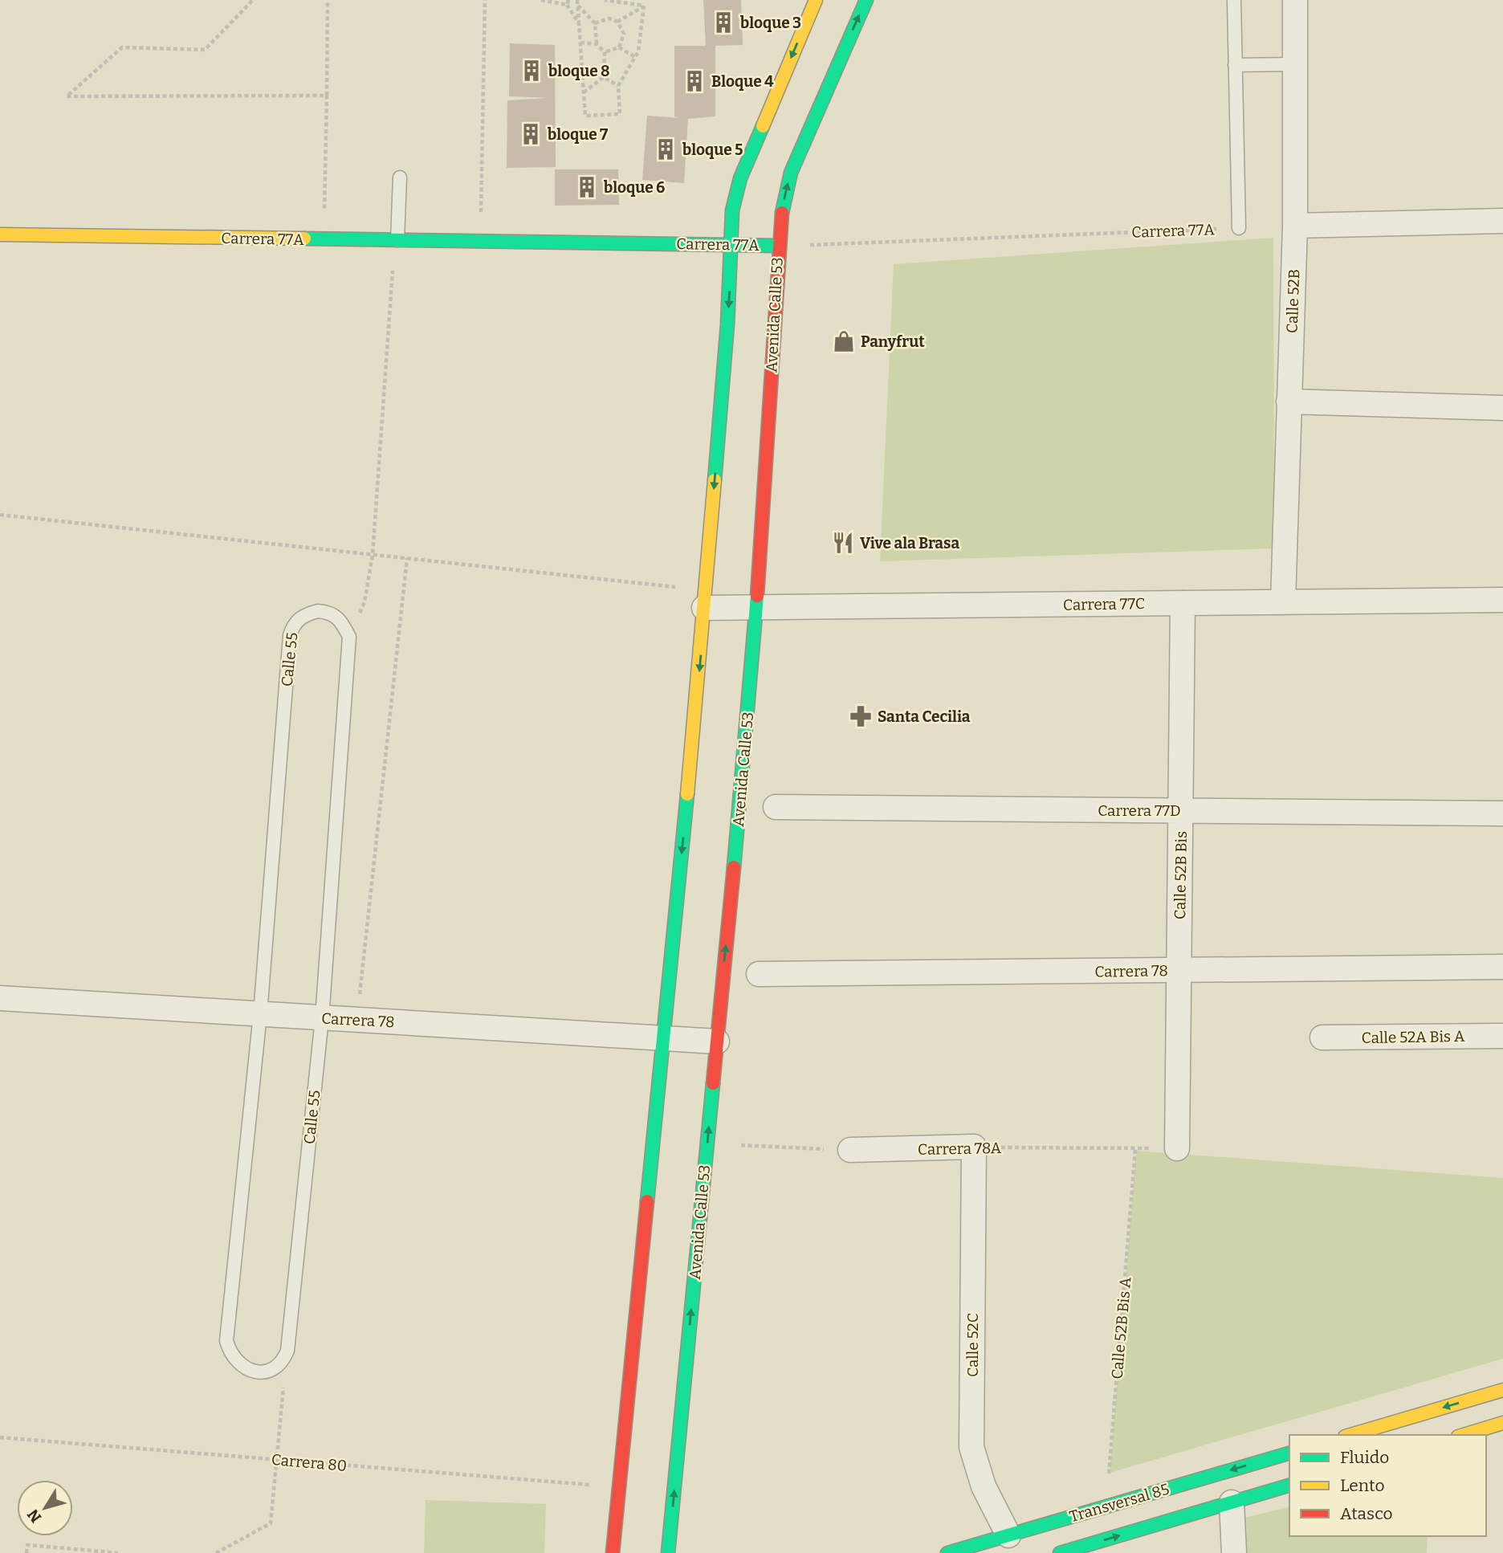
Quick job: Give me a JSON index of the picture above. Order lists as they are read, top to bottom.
{
  "streets": {
    "street": [
      "Carrera 77A",
      "Calle 52B",
      "Avenida Calle 53",
      "Carrera 77C",
      "Carrera 77D",
      "Calle 52B Bis",
      "Carrera 78",
      "Calle 52A Bis A",
      "Carrera 78A",
      "Calle 52C",
      "Transversal 85"
    ],
    "lane": ["Calle 55"],
    "path": ["Calle 52B Bis A", "Carrera 80"]
  },
  "crossings": [
    ["Carrera 77A", "Avenida Calle 53"],
    ["Calle 52B", "Carrera 77C"],
    ["Avenida Calle 53", "Carrera 77C"],
    ["Avenida Calle 53", "Carrera 78"],
    ["Carrera 77C", "Calle 52B Bis"],
    ["Calle 55", "Carrera 78"],
    ["Carrera 77D", "Calle 52B Bis"],
    ["Calle 52B Bis", "Carrera 78"],
    ["Calle 52B Bis", "Carrera 78A"],
    ["Carrera 78A", "Calle 52B Bis A"],
    ["Carrera 78A", "Calle 52C"],
    ["Calle 52B Bis A", "Transversal 85"],
    ["Calle 52C", "Transversal 85"]
  ],
  "places": {
    "building": [
      "bloque 3",
      "bloque 8",
      "Bloque 4",
      "bloque 7",
      "bloque 5",
      "bloque 6"
    ],
    "shop": ["Panyfrut"],
    "restaurant": ["Vive ala Brasa"],
    "pharmacy": ["Santa Cecilia"]
  },
  "legend": ["Fluido", "Lento", "Atasco"],
  "north": "bottom left"
}
